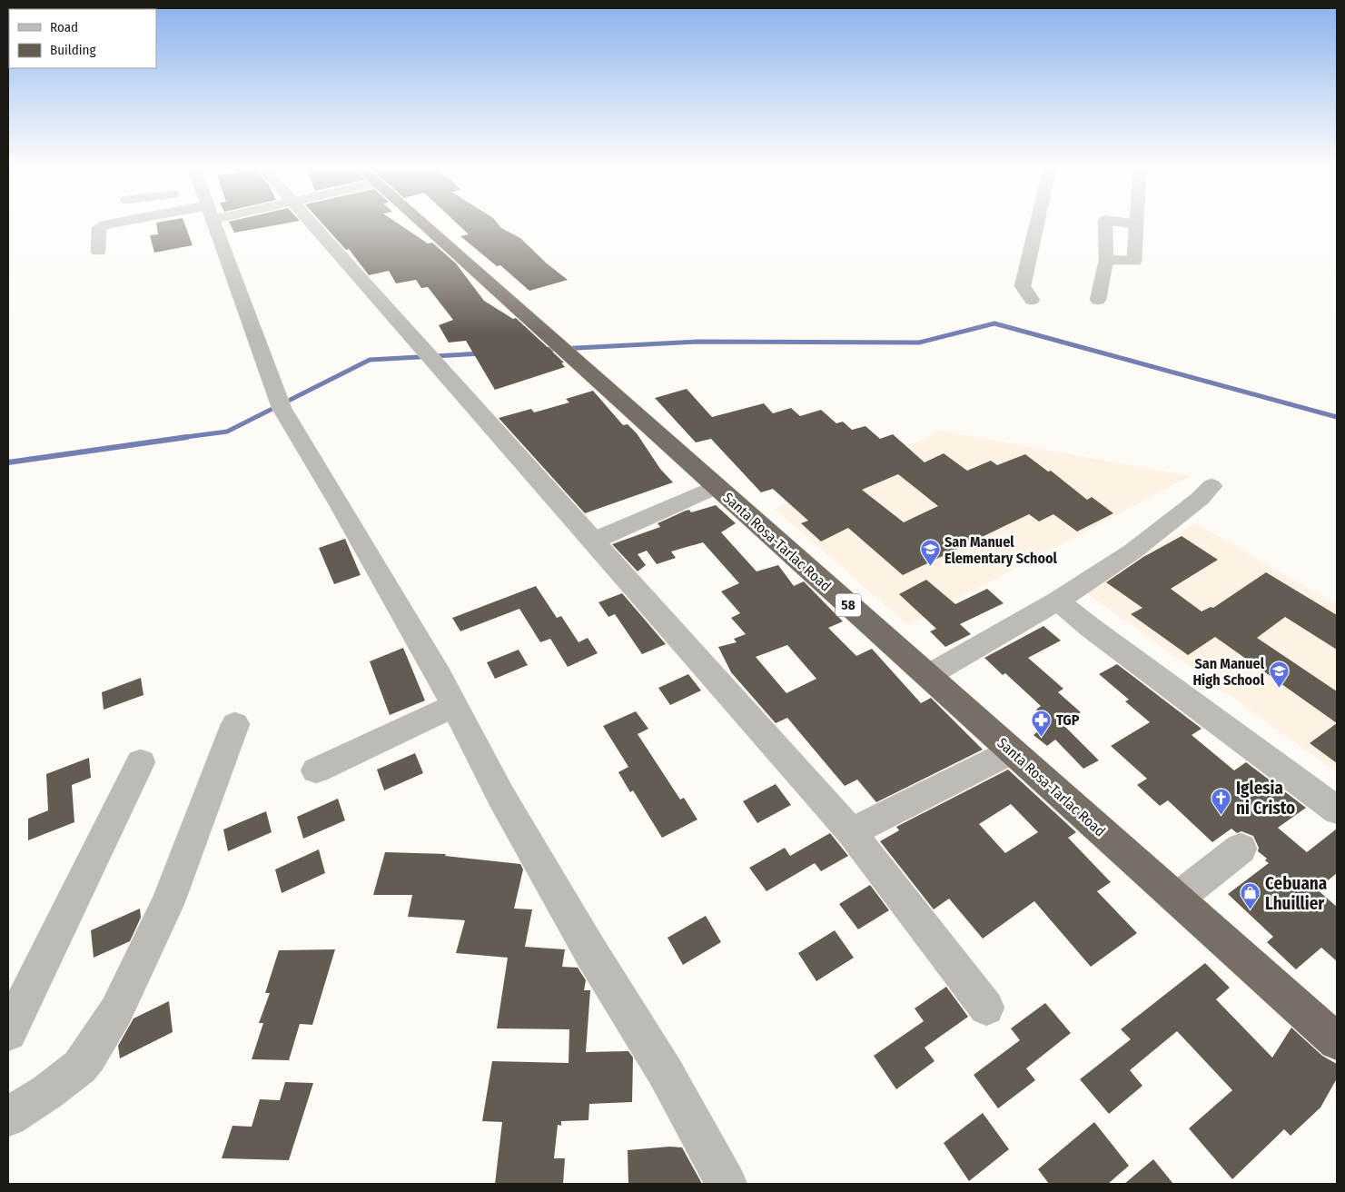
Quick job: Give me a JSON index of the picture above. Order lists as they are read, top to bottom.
{
  "streets": {
    "highway": ["Santa Rosa-Tarlac Road", "58"]
  },
  "places": {
    "school or university": ["San Manuel Elementary School", "San Manuel High School"],
    "pharmacy": ["TGP"],
    "church": ["Iglesia ni Cristo"],
    "shop": ["Cebuana Lhuillier"]
  },
  "legend": ["Road", "Building"]
}
